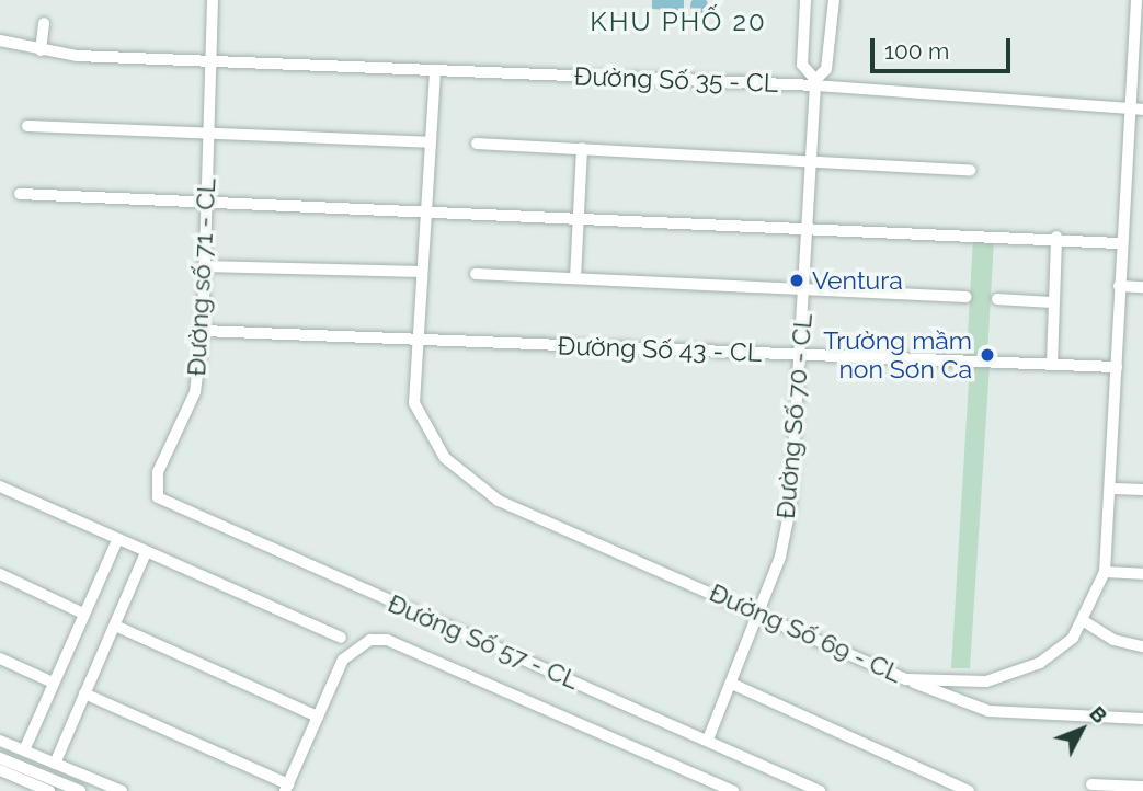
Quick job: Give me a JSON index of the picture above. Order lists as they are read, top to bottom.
{
  "streets": {
    "street": [
      "Đường Số 35 - CL",
      "Đường số 71 - CL",
      "Đường Số 43 - CL",
      "Đường Số 70 - CL",
      "Đường Số 69 - CL",
      "Đường Số 57 - CL"
    ]
  },
  "crossings": [
    ["Đường Số 35 - CL", "Đường số 71 - CL"],
    ["Đường Số 35 - CL", "Đường Số 70 - CL"],
    ["Đường Số 35 - CL", "Đường Số 69 - CL"],
    ["Đường số 71 - CL", "Đường Số 43 - CL"],
    ["Đường số 71 - CL", "Đường Số 57 - CL"],
    ["Đường Số 43 - CL", "Đường Số 70 - CL"],
    ["Đường Số 43 - CL", "Đường Số 69 - CL"],
    ["Đường Số 70 - CL", "Đường Số 69 - CL"],
    ["Đường Số 70 - CL", "Đường Số 57 - CL"]
  ],
  "districts": ["KHU PHỐ 20"],
  "places": ["Ventura", "Trường mầm non Sơn Ca"],
  "scale_bar": "100 m",
  "north": "top right"
}
